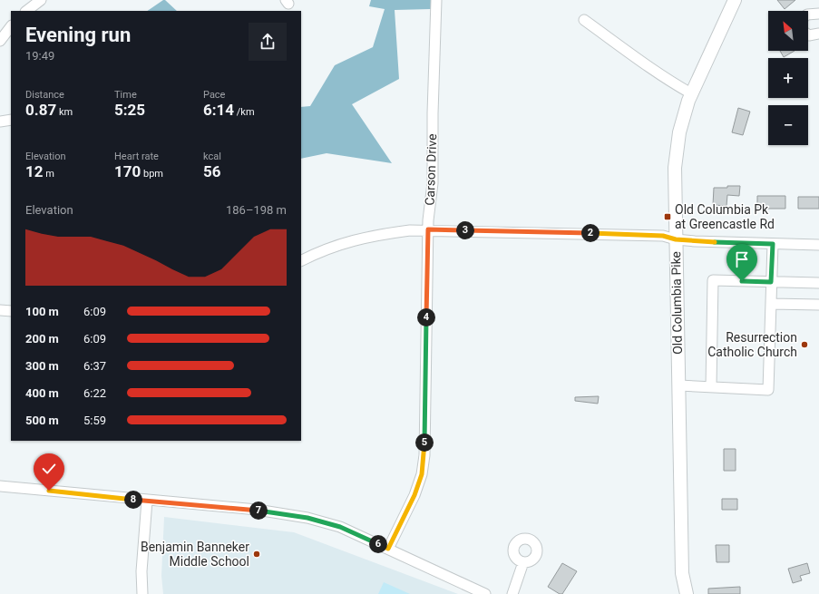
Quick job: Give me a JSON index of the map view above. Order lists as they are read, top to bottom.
{
  "streets": {
    "main road": ["Old Columbia Pike"],
    "street": ["Carson Drive"]
  },
  "places": {
    "transit": ["Old Columbia Pk at Greencastle Rd"],
    "other": ["Resurrection Catholic Church", "Benjamin Banneker Middle School"]
  },
  "north": "top left",
  "page": {
    "map_buttons": ["+", "−"],
    "heading": ["Evening run", "19:49"],
    "stats": [
      ["Distance", "0.87 km"],
      ["Time", "5:25"],
      ["Pace", "6:14 /km"],
      ["Elevation", "12 m"],
      ["Heart rate", "170 bpm"],
      ["kcal", "56"]
    ],
    "chart": ["Elevation", "186–198 m"],
    "pins": [
      "3",
      "2",
      "4",
      "5",
      "8",
      "7",
      "6"
    ],
    "list": [
      {
        "name": "100 m",
        "note": "6:09"
      },
      {
        "name": "200 m",
        "note": "6:09"
      },
      {
        "name": "300 m",
        "note": "6:37"
      },
      {
        "name": "400 m",
        "note": "6:22"
      },
      {
        "name": "500 m",
        "note": "5:59"
      }
    ]
  }
}
